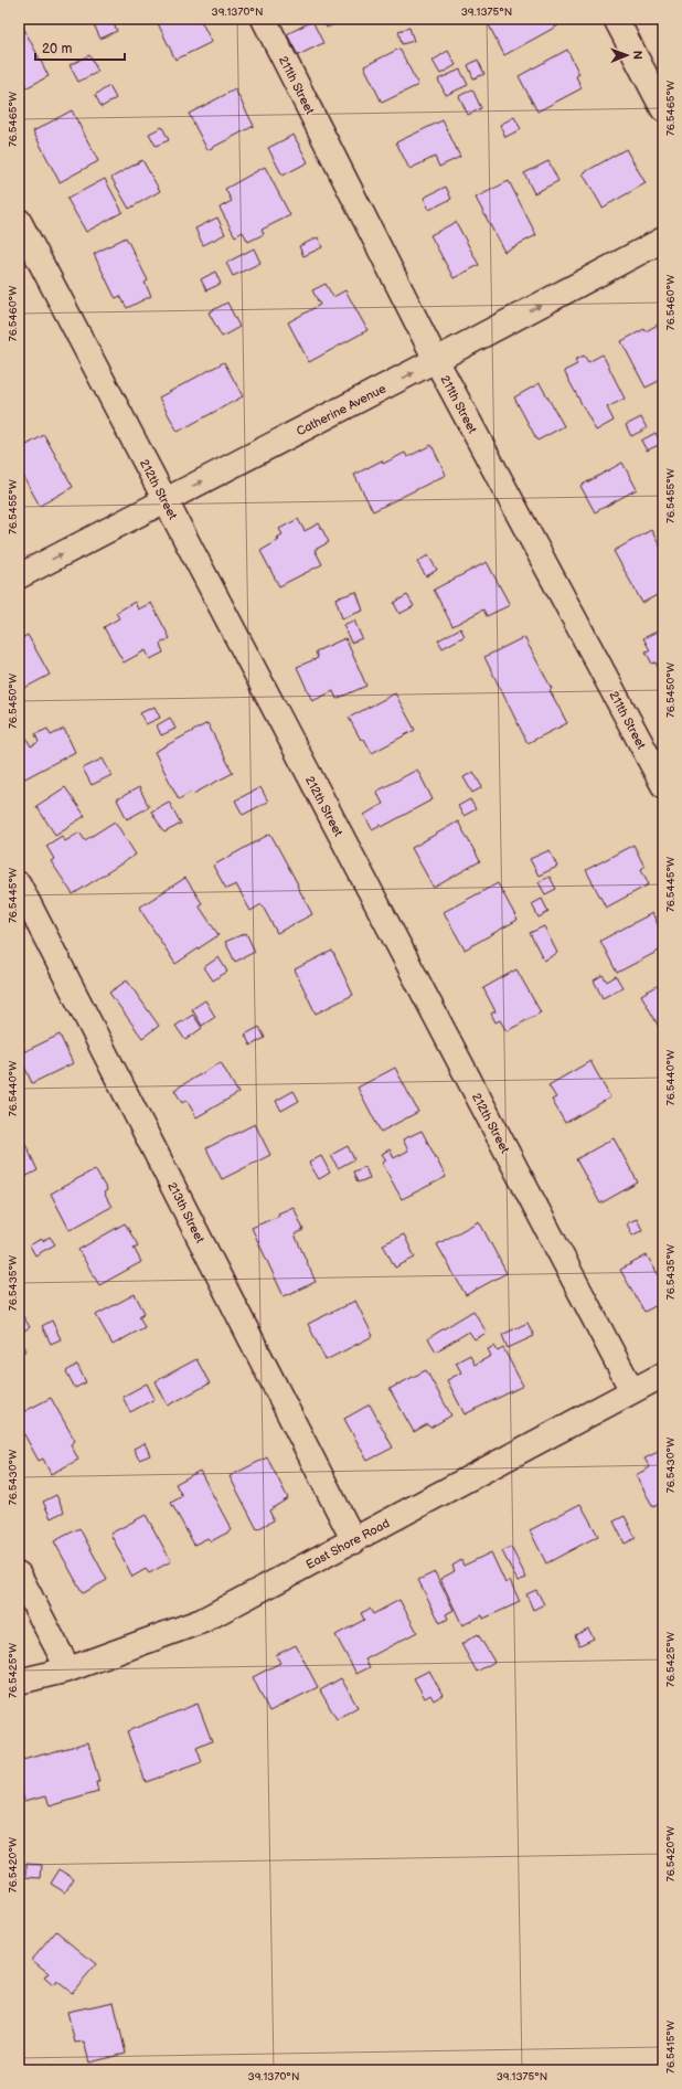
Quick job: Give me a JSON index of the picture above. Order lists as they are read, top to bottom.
{
  "streets": {
    "street": [
      "211th Street",
      "Catherine Avenue",
      "212th Street",
      "213th Street",
      "East Shore Road"
    ]
  },
  "crossings": [
    ["211th Street", "Catherine Avenue"],
    ["Catherine Avenue", "212th Street"],
    ["212th Street", "East Shore Road"],
    ["213th Street", "East Shore Road"]
  ],
  "one_way": ["Catherine Avenue"],
  "scale_bar": "20 m",
  "north": "right",
  "coordinates": [
    "39.1370°N",
    "39.1375°N",
    "76.5465°W",
    "76.5460°W",
    "76.5455°W",
    "76.5450°W",
    "76.5445°W",
    "76.5440°W",
    "76.5435°W",
    "76.5430°W",
    "76.5425°W",
    "76.5420°W",
    "76.5415°W"
  ]
}
